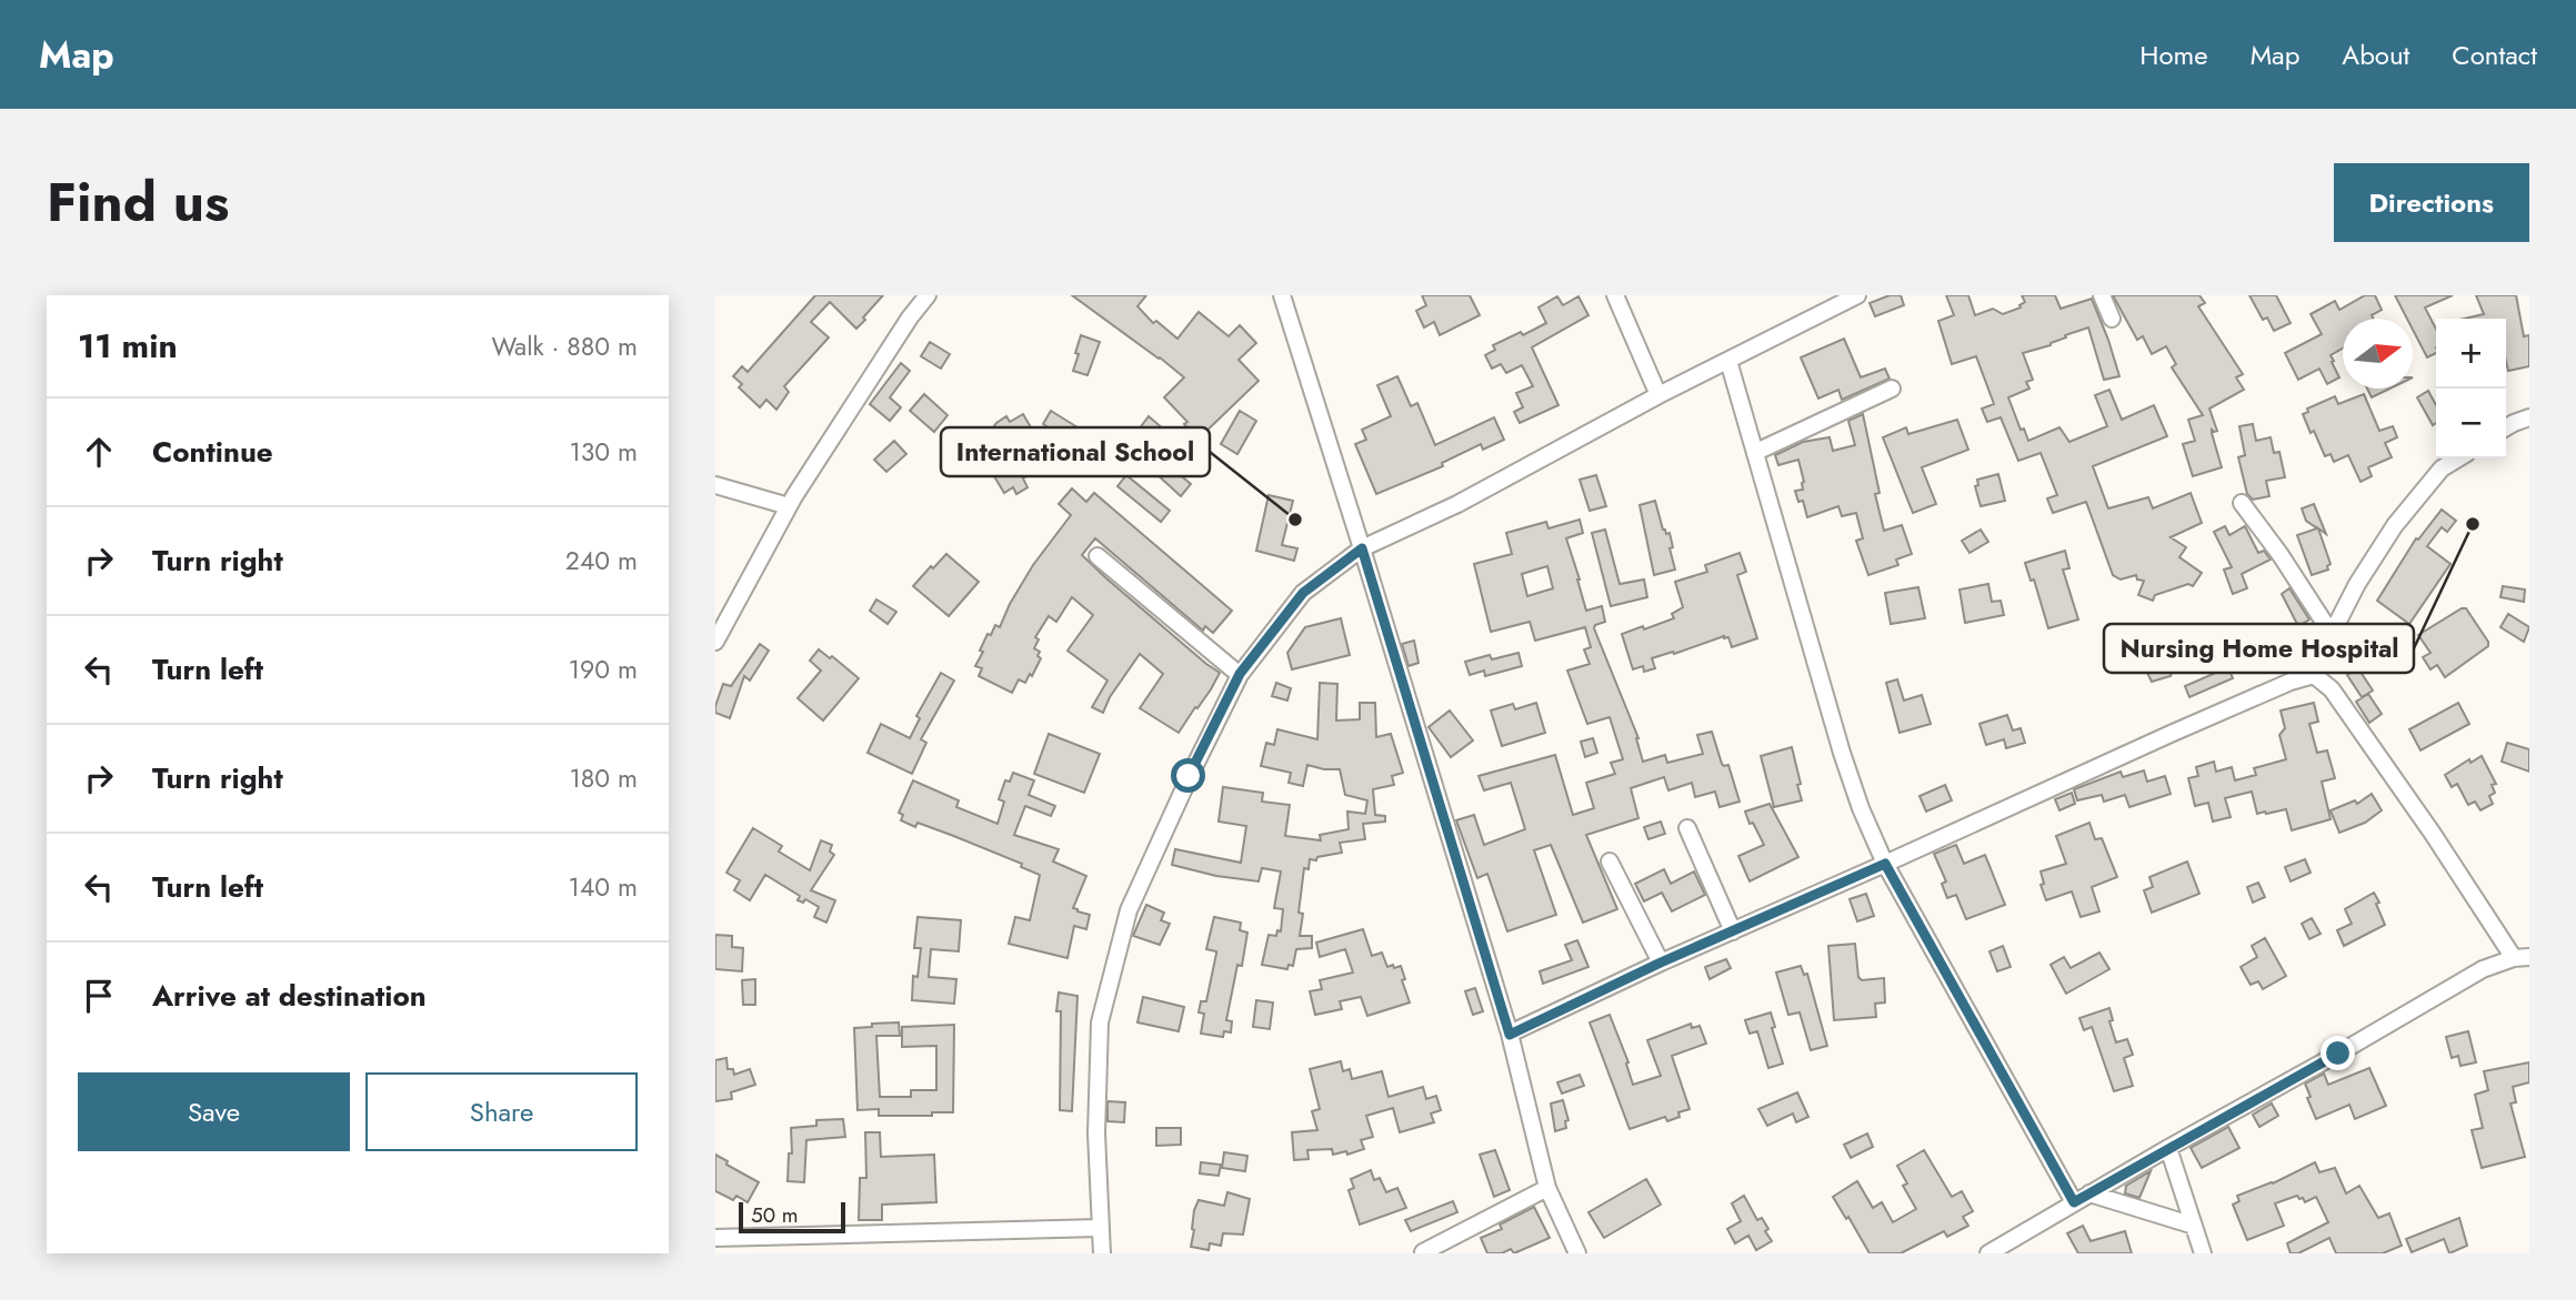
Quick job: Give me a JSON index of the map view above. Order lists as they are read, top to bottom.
{
  "places": ["International School", "Nursing Home Hospital"],
  "scale_bar": "50 m",
  "north": "right",
  "page": {
    "header": "Map",
    "nav": [
      "Home",
      "Map",
      "About",
      "Contact"
    ],
    "title": "Find us",
    "buttons": [
      "Directions",
      ["Save", "Share"]
    ],
    "heading": ["11 min", "Walk · 880 m"],
    "map_buttons": ["+", "−"],
    "list": [
      ["Continue", "130 m"],
      ["Turn right", "240 m"],
      ["Turn left", "190 m"],
      ["Turn right", "180 m"],
      ["Turn left", "140 m"],
      "Arrive at destination"
    ],
    "scale": "50 m"
  }
}
